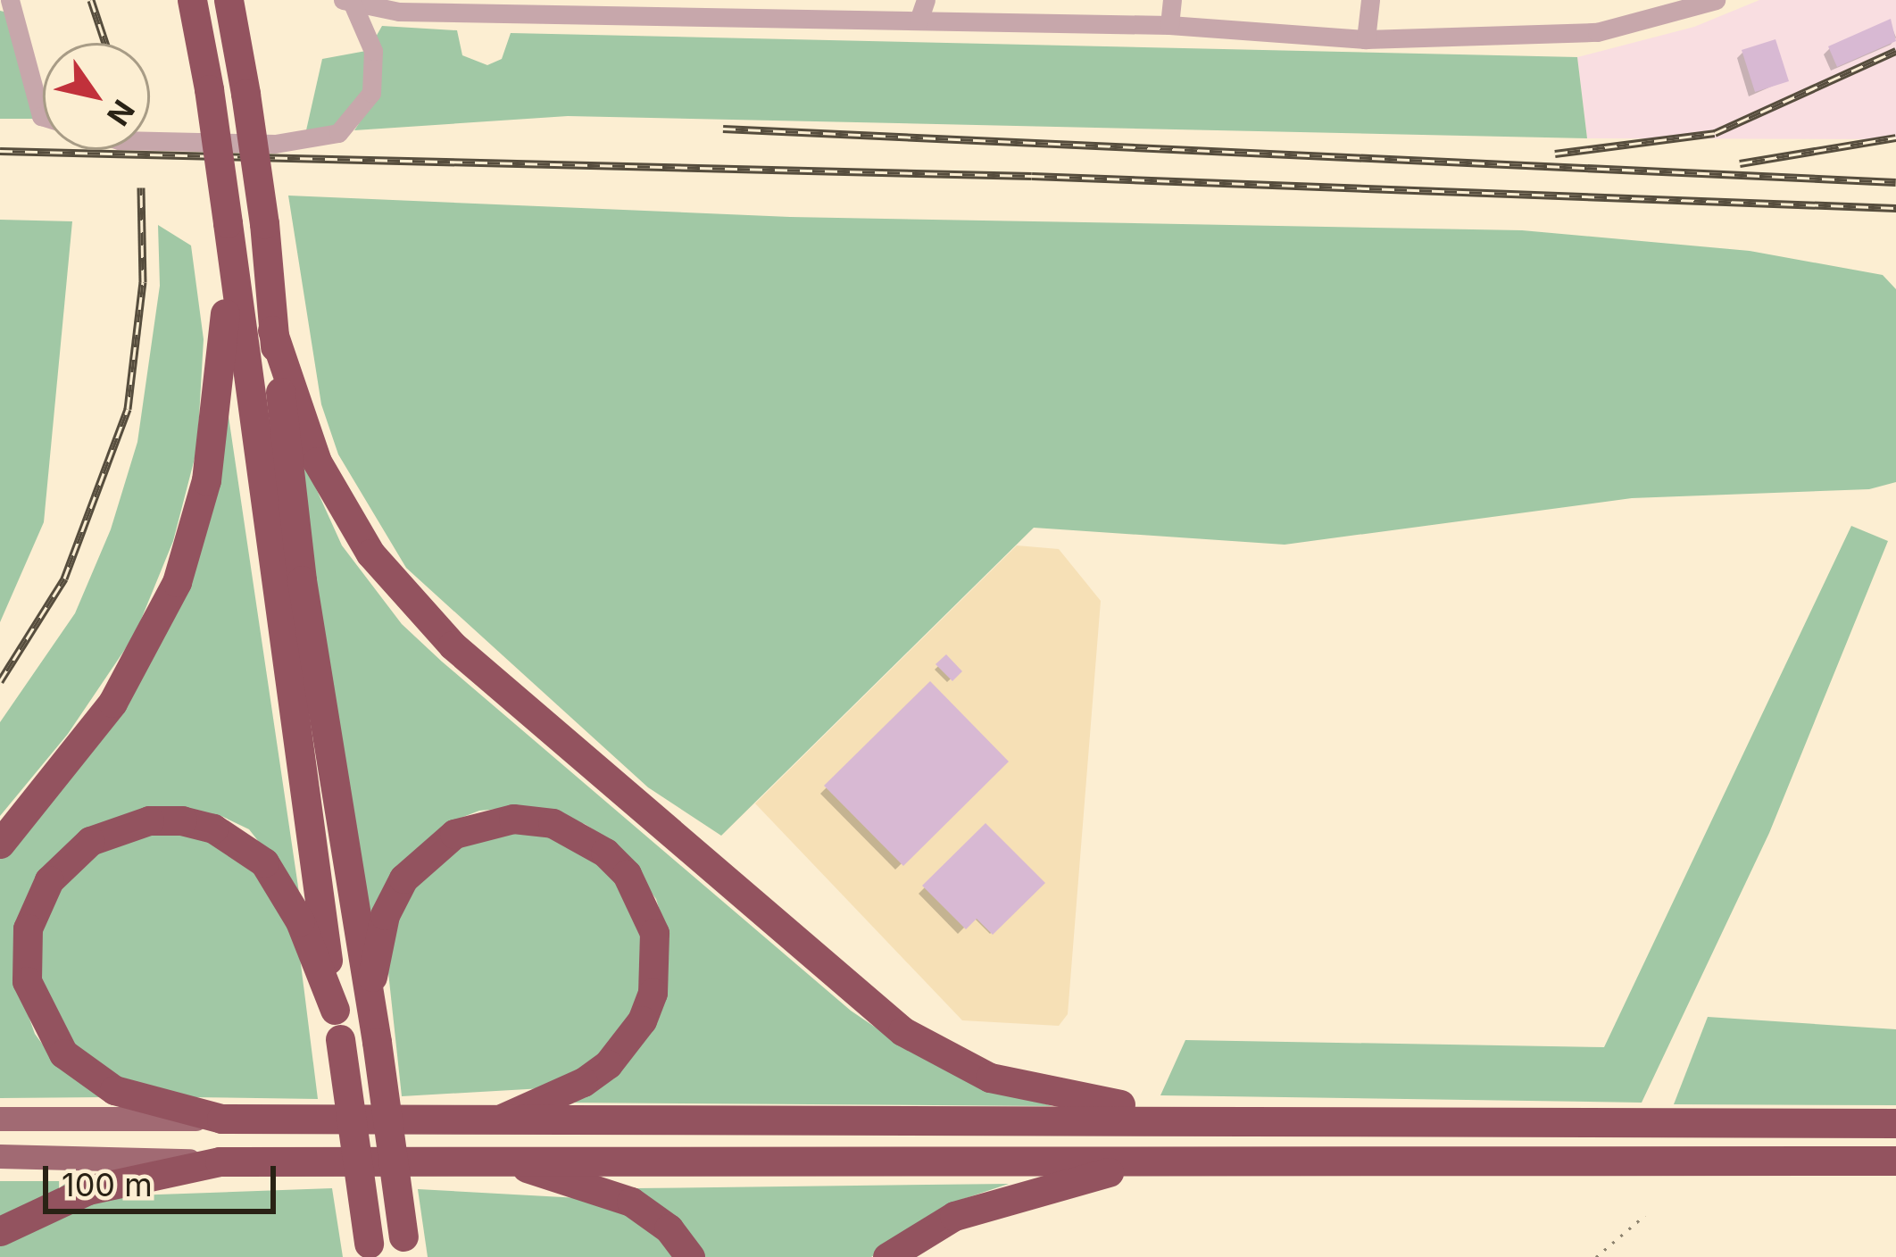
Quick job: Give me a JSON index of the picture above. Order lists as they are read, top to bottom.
{
  "scale_bar": "100 m",
  "north": "bottom right"
}
